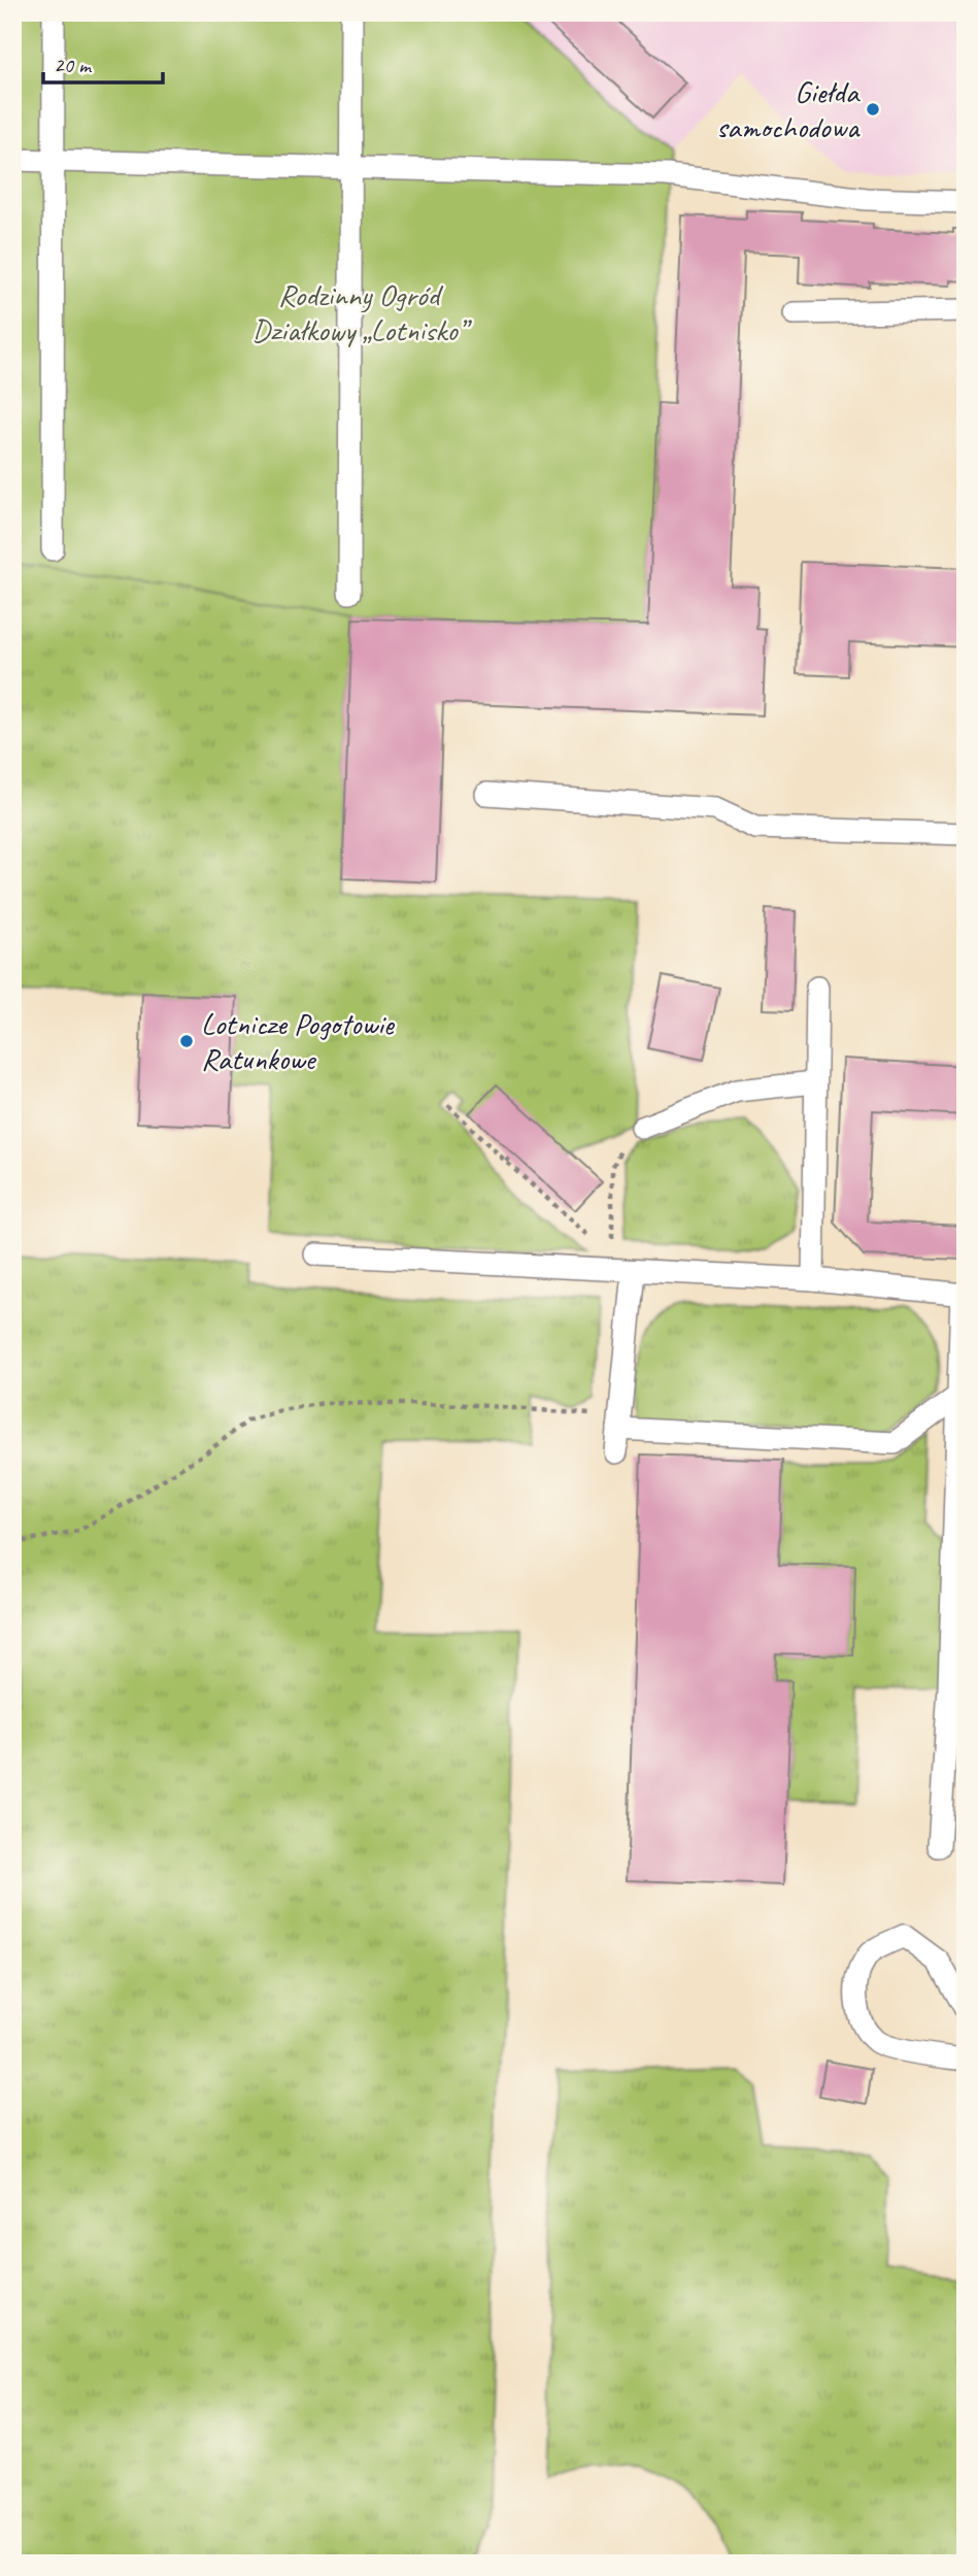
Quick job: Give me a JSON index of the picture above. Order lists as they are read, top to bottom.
{
  "parks": ["Rodzinny Ogród Działkowy „Lotnisko”"],
  "places": ["Giełda samochodowa", "Lotnicze Pogotowie Ratunkowe"],
  "scale_bar": "20 m"
}
